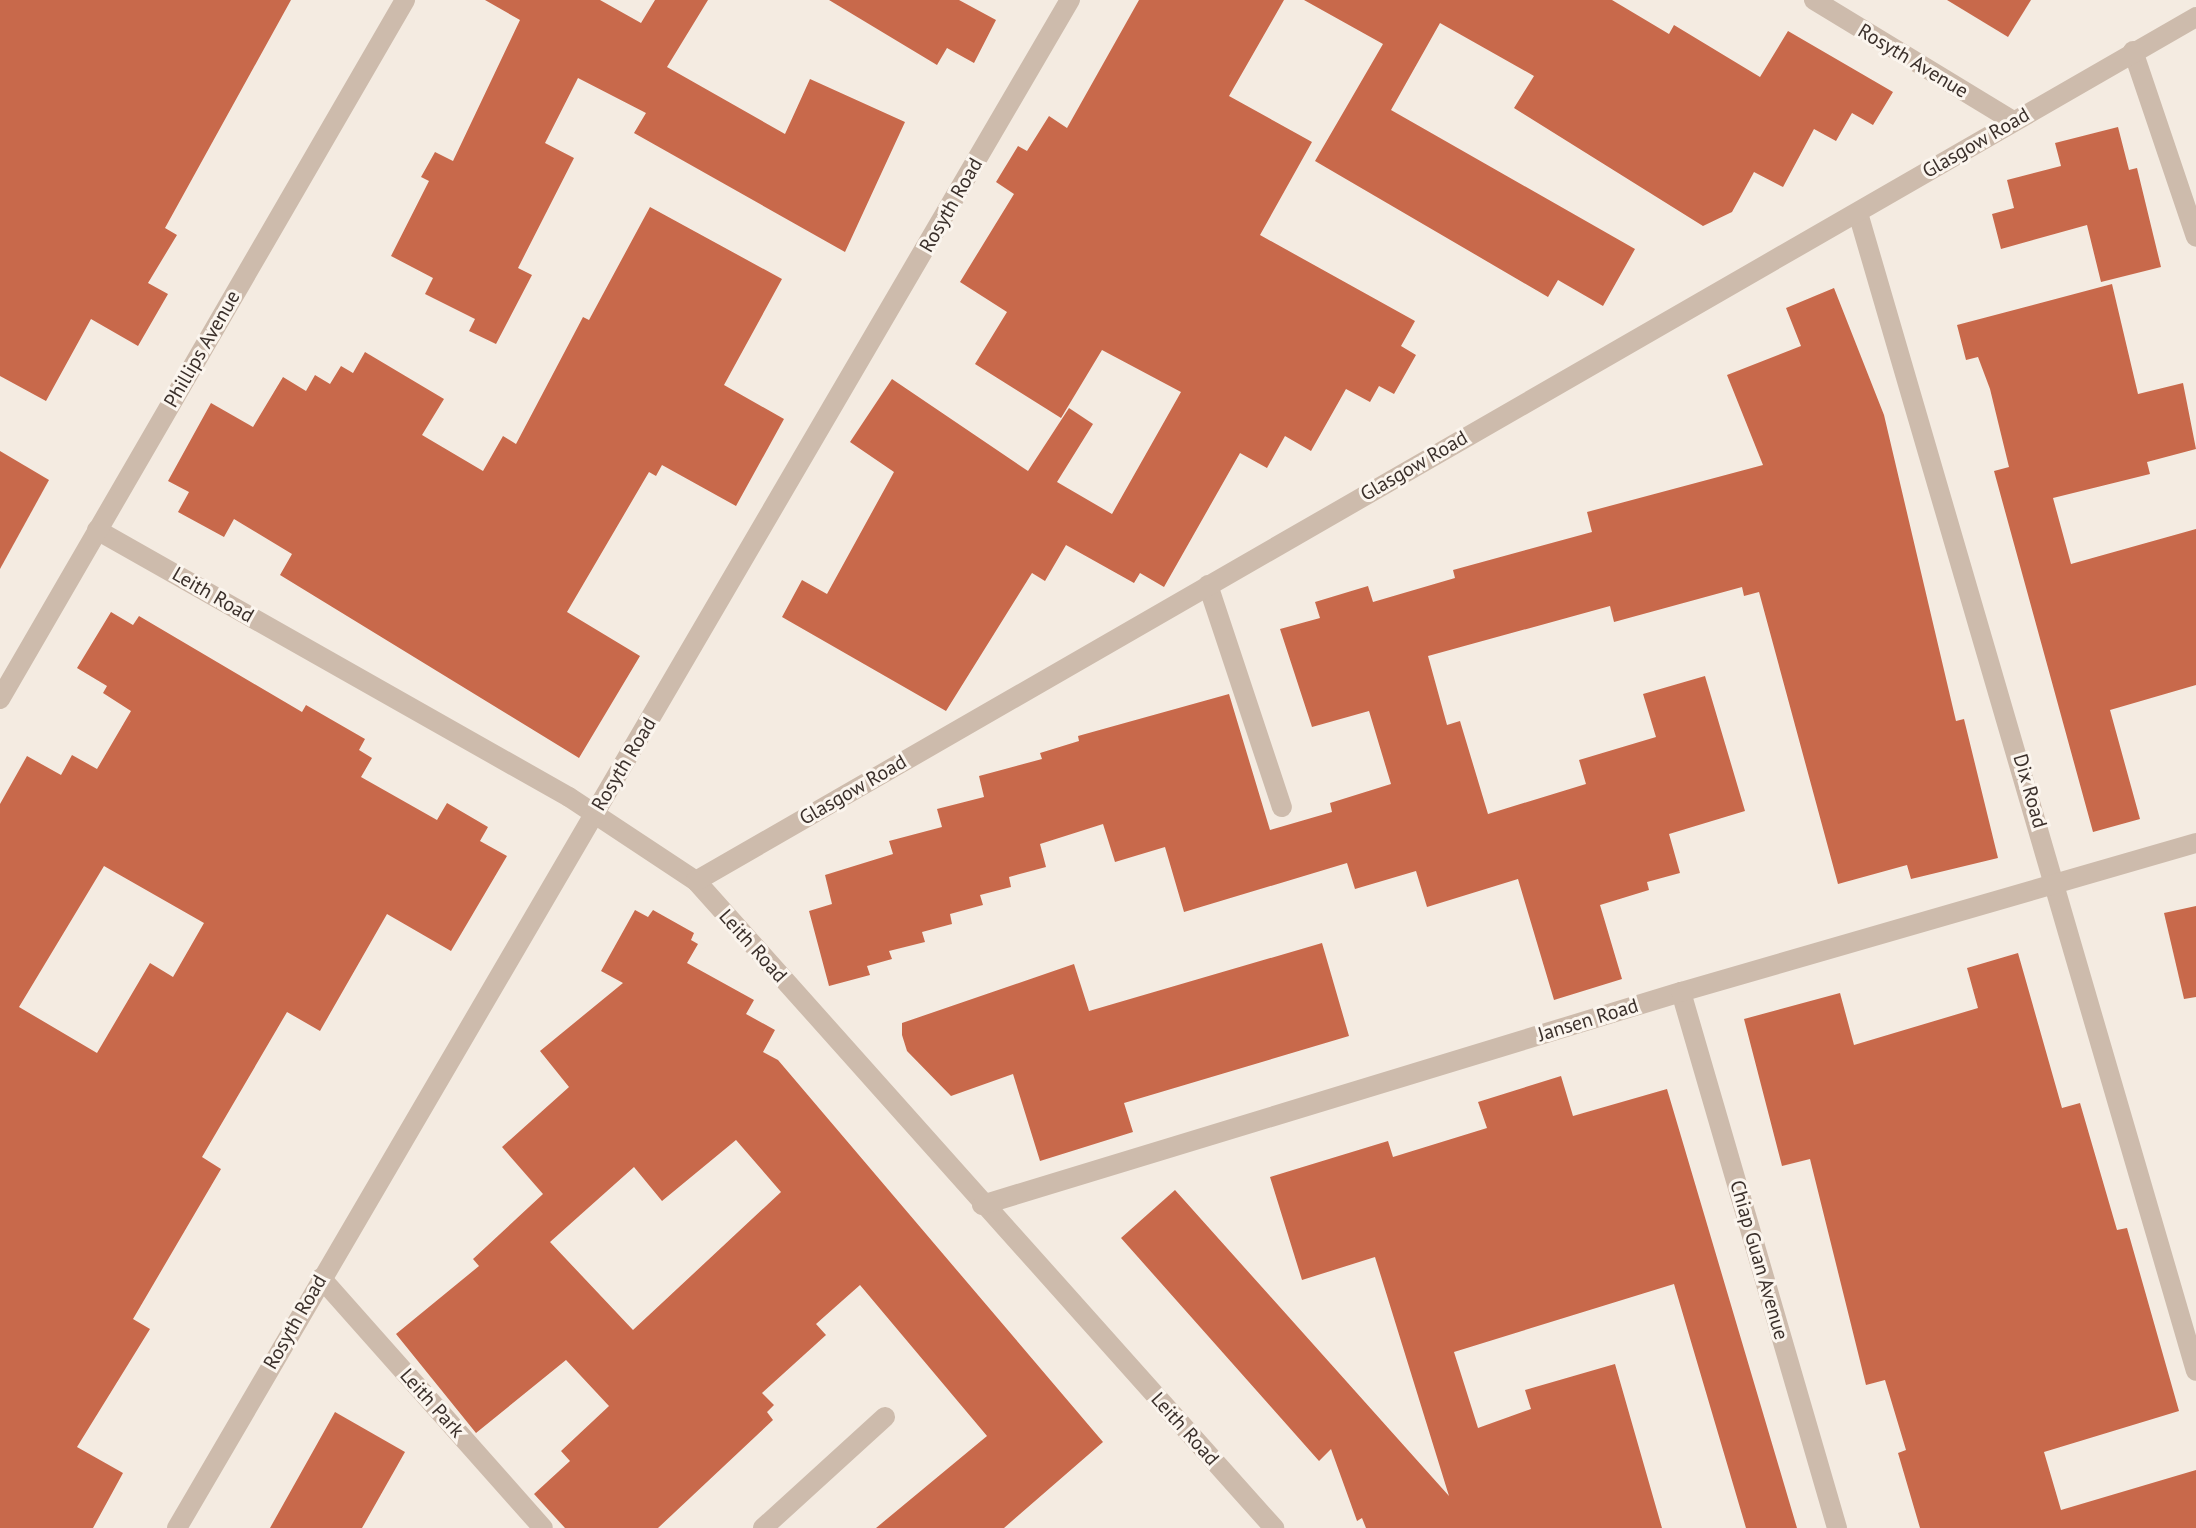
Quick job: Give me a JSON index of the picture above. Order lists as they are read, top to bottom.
{
  "streets": {
    "street": [
      "Rosyth Avenue",
      "Glasgow Road",
      "Rosyth Road",
      "Phillips Avenue",
      "Leith Road",
      "Dix Road",
      "Jansen Road",
      "Chiap Guan Avenue",
      "Leith Park"
    ]
  },
  "crossings": [
    ["Rosyth Avenue", "Glasgow Road"],
    ["Glasgow Road", "Leith Road"],
    ["Glasgow Road", "Dix Road"],
    ["Rosyth Road", "Leith Road"],
    ["Rosyth Road", "Leith Park"],
    ["Phillips Avenue", "Leith Road"],
    ["Leith Road", "Jansen Road"],
    ["Dix Road", "Jansen Road"],
    ["Jansen Road", "Chiap Guan Avenue"]
  ]
}
